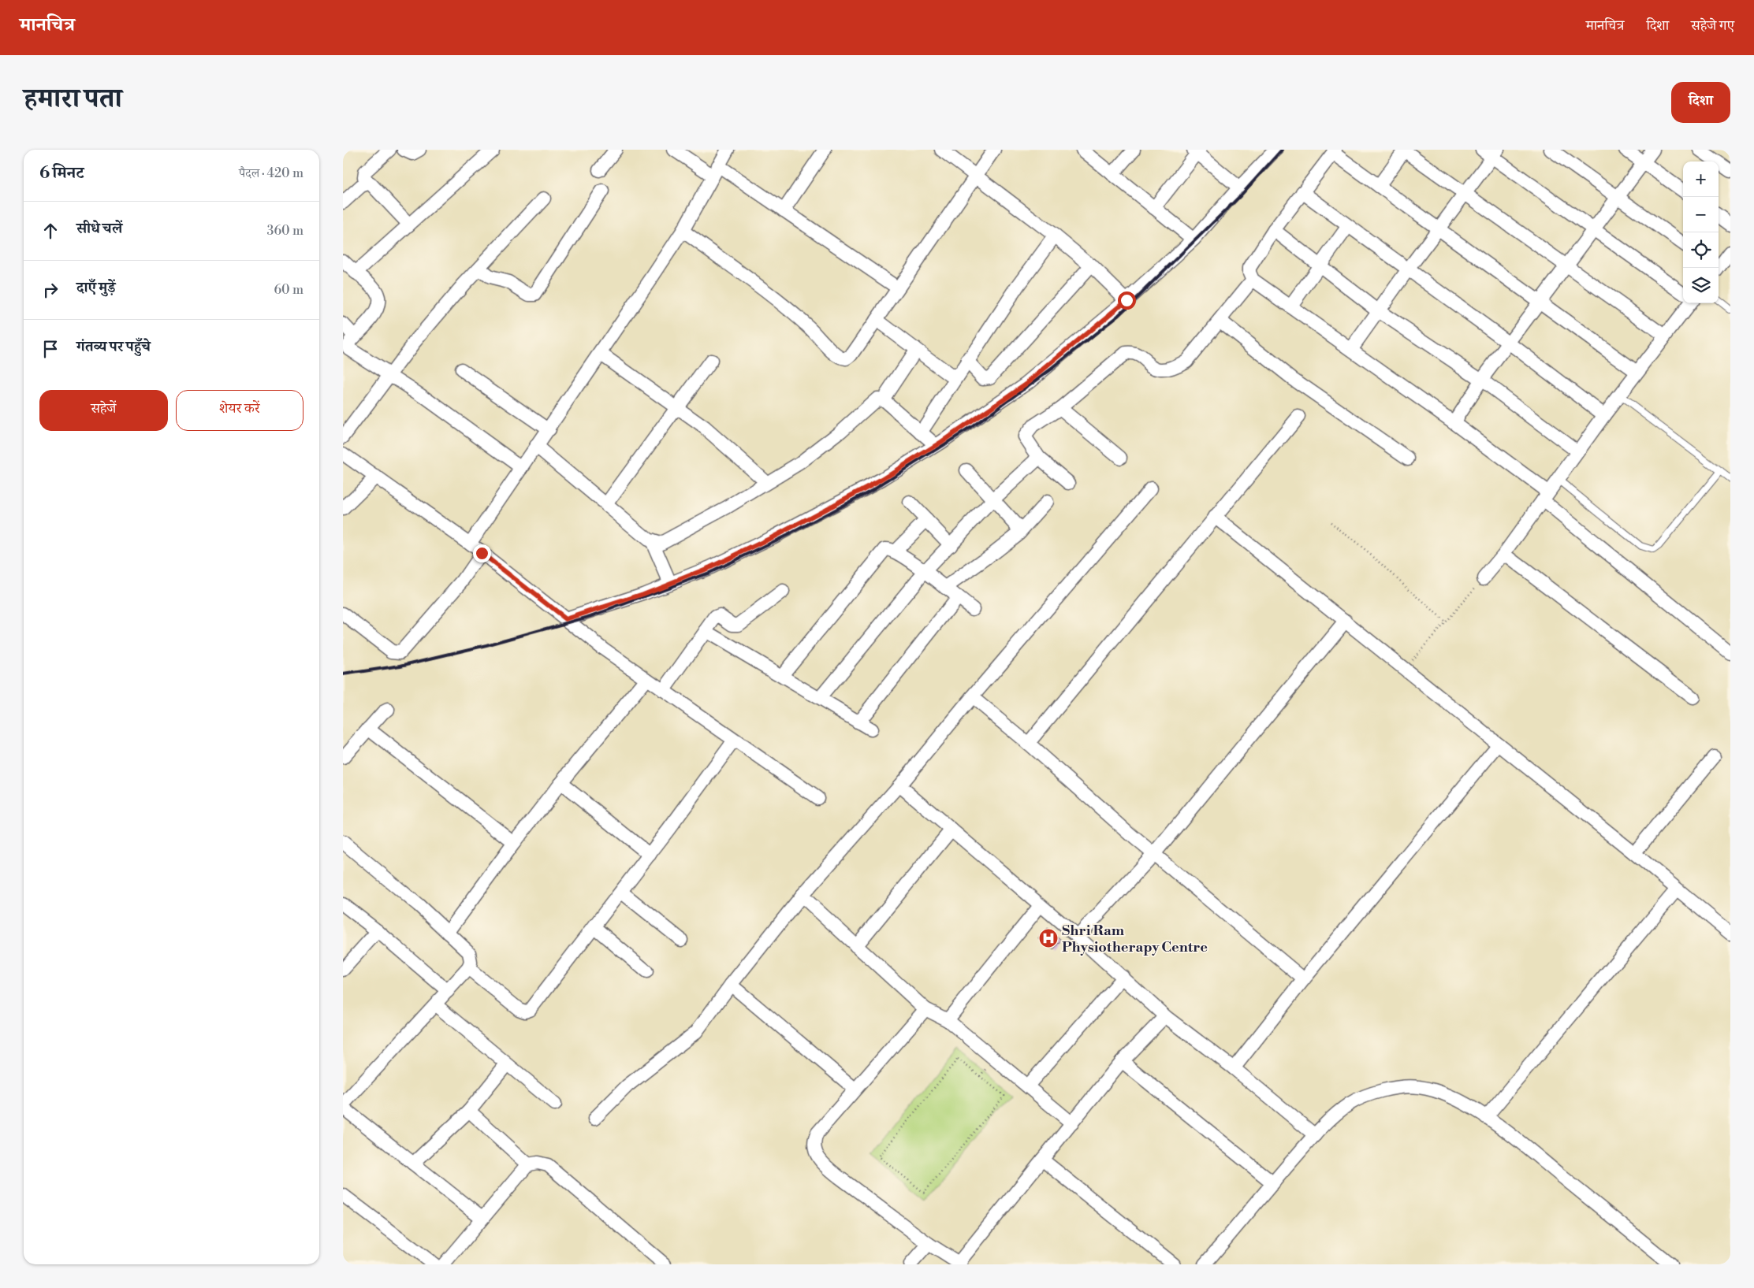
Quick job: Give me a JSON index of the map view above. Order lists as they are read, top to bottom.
{
  "places": {
    "hospital": ["Shri Ram Physiotherapy Centre"]
  },
  "page": {
    "header": "मानचित्र",
    "nav": ["मानचित्र", "दिशा", "सहेजे गए"],
    "title": "हमारा पता",
    "buttons": [
      "दिशा",
      ["सहेजें", "शेयर करें"]
    ],
    "heading": ["6 मिनट", "पैदल · 420 m"],
    "map_buttons": ["+", "−"],
    "list": [
      ["सीधे चलें", "360 m"],
      ["दाएँ मुड़ें", "60 m"],
      "गंतव्य पर पहुँचे"
    ]
  }
}
